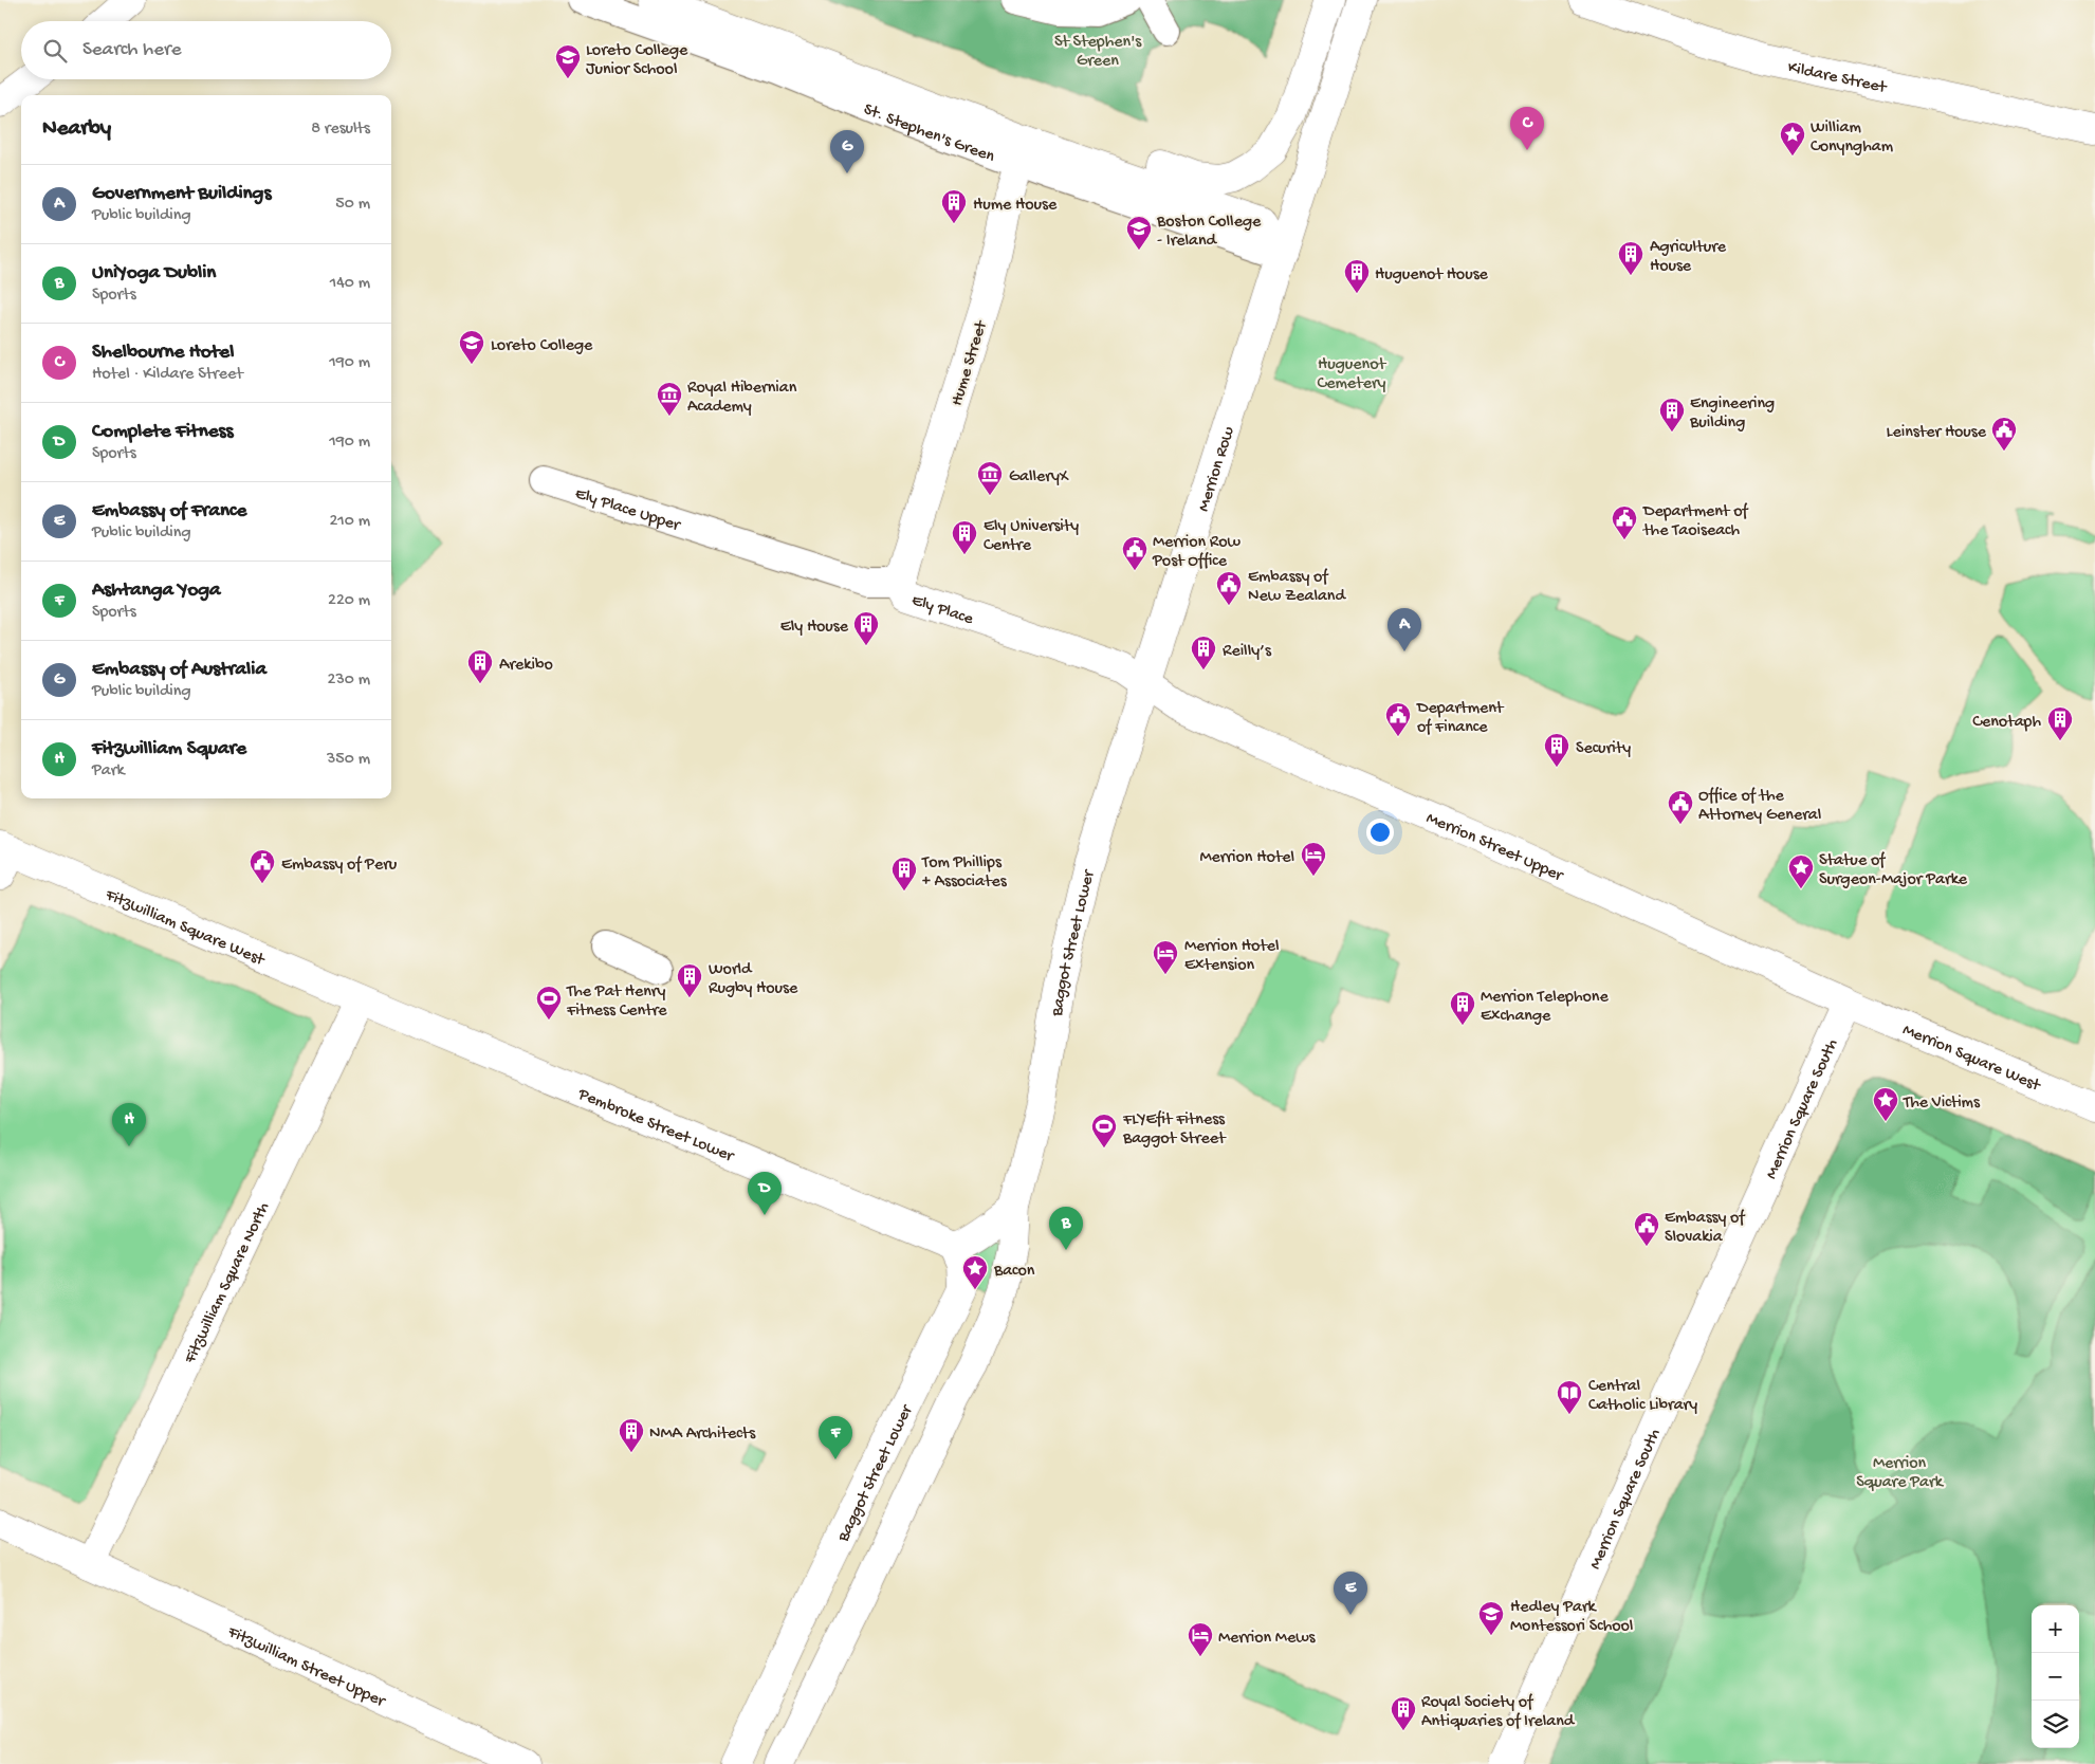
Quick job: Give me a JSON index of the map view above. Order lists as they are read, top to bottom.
{
  "streets": {
    "main road": [
      "Kildare Street",
      "St. Stephen's Green",
      "Hume Street",
      "Merrion Row",
      "Ely Place",
      "Merrion Street Upper",
      "Fitzwilliam Square West",
      "Baggot Street Lower",
      "Merrion Square West",
      "Merrion Square South",
      "Pembroke Street Lower",
      "Fitzwilliam Square North",
      "Fitzwilliam Street Upper"
    ],
    "street": ["Ely Place Upper"]
  },
  "crossings": [
    ["St. Stephen's Green", "Hume Street"],
    ["St. Stephen's Green", "Merrion Row"],
    ["Hume Street", "Ely Place"],
    ["Merrion Row", "Ely Place"],
    ["Merrion Row", "Merrion Street Upper"],
    ["Merrion Row", "Baggot Street Lower"],
    ["Ely Place Upper", "Ely Place"],
    ["Ely Place", "Merrion Street Upper"],
    ["Ely Place", "Baggot Street Lower"],
    ["Merrion Street Upper", "Baggot Street Lower"],
    ["Merrion Street Upper", "Merrion Square West"],
    ["Merrion Street Upper", "Merrion Square South"],
    ["Fitzwilliam Square West", "Pembroke Street Lower"],
    ["Fitzwilliam Square West", "Fitzwilliam Square North"],
    ["Baggot Street Lower", "Pembroke Street Lower"],
    ["Merrion Square West", "Merrion Square South"],
    ["Pembroke Street Lower", "Fitzwilliam Square North"],
    ["Fitzwilliam Square North", "Fitzwilliam Street Upper"]
  ],
  "parks": ["St Stephen's Green", "Huguenot Cemetery", "Merrion Square Park"],
  "places": {
    "school or university": [
      "Loreto College Junior School",
      "Boston College - Ireland",
      "Loreto College",
      "Hedley Park Montessori School"
    ],
    "place": [
      "William Conyngham",
      "Statue of Surgeon-Major Parke",
      "The Victims",
      "Bacon"
    ],
    "building": [
      "Hume House",
      "Agriculture House",
      "Huguenot House",
      "Engineering Building",
      "Ely University Centre",
      "Ely House",
      "Reilly’s",
      "Arekibo",
      "Cenotaph",
      "Security",
      "Tom Phillips + Associates",
      "World Rugby House",
      "Merrion Telephone Exchange",
      "NMA Architects",
      "Royal Society of Antiquaries of Ireland"
    ],
    "museum": ["Royal Hibernian Academy", "GalleryX"],
    "public building": [
      "Leinster House",
      "Department of the Taoiseach",
      "Merrion Row Post Office",
      "Embassy of New Zealand",
      "Department of Finance",
      "Office of the Attorney General",
      "Embassy of Peru",
      "Embassy of Slovakia"
    ],
    "hotel": ["Merrion Hotel", "Merrion Hotel Extension", "Merrion Mews"],
    "sports": ["The Pat Henry Fitness Centre", "FLYEfit Fitness Baggot Street"],
    "library": ["Central Catholic Library"]
  },
  "page": {
    "search": "Search here",
    "heading": ["Nearby", "8 results"],
    "pins": [
      "C",
      "G",
      "A",
      "H",
      "D",
      "B",
      "F",
      "E"
    ],
    "list": [
      {
        "mark": "A",
        "name": "Government Buildings",
        "note": "Public building",
        "value": "50 m"
      },
      {
        "mark": "B",
        "name": "UniYoga Dublin",
        "note": "Sports",
        "value": "140 m"
      },
      {
        "mark": "C",
        "name": "Shelbourne Hotel",
        "note": "Hotel · Kildare Street",
        "value": "190 m"
      },
      {
        "mark": "D",
        "name": "Complete Fitness",
        "note": "Sports",
        "value": "190 m"
      },
      {
        "mark": "E",
        "name": "Embassy of France",
        "note": "Public building",
        "value": "210 m"
      },
      {
        "mark": "F",
        "name": "Ashtanga Yoga",
        "note": "Sports",
        "value": "220 m"
      },
      {
        "mark": "G",
        "name": "Embassy of Australia",
        "note": "Public building",
        "value": "230 m"
      },
      {
        "mark": "H",
        "name": "Fitzwilliam Square",
        "note": "Park",
        "value": "350 m"
      }
    ],
    "map_buttons": ["+", "−"]
  }
}
